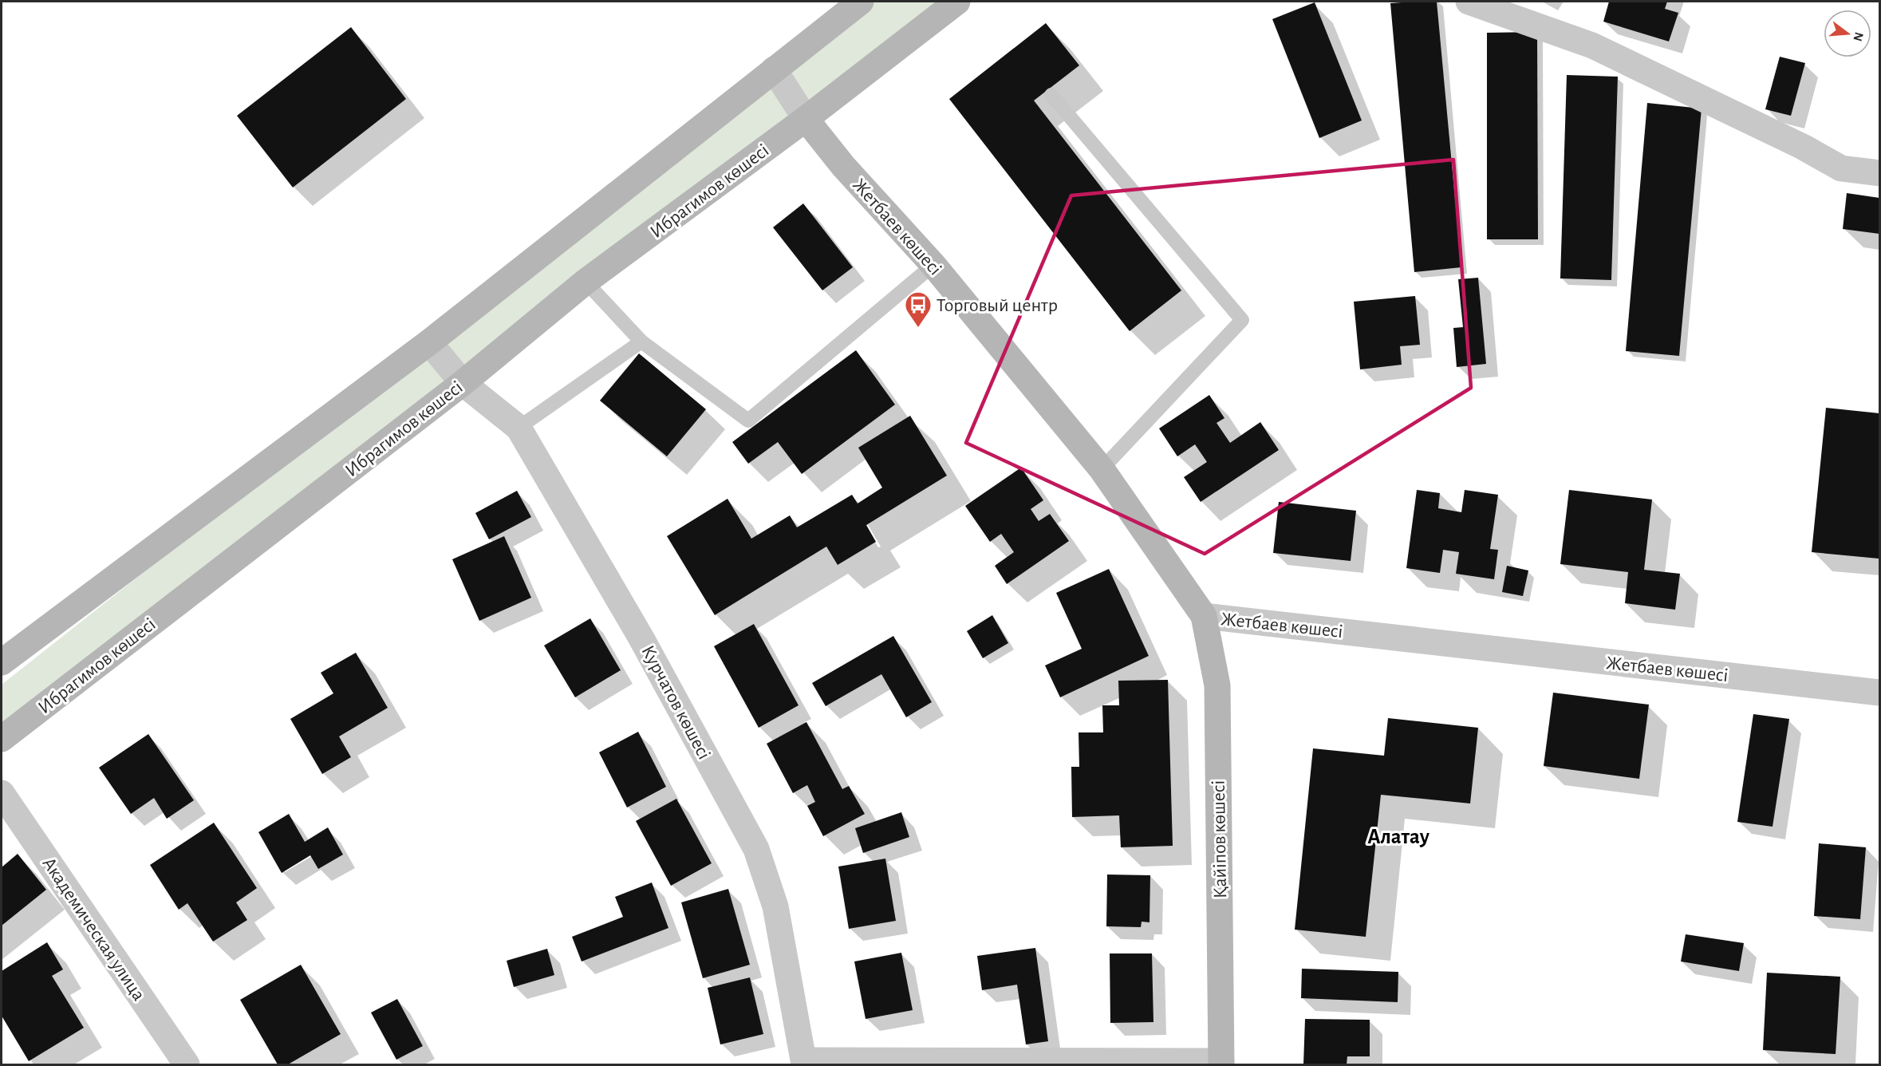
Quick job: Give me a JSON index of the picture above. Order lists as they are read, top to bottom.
{
  "streets": {
    "street": [
      "Ибрагимов көшесі",
      "Жетбаев көшесі",
      "Курчатов көшесі",
      "Қайіпов көшесі",
      "Академическая улица"
    ]
  },
  "crossings": [
    ["Ибрагимов көшесі", "Жетбаев көшесі"],
    ["Ибрагимов көшесі", "Курчатов көшесі"],
    ["Жетбаев көшесі", "Қайіпов көшесі"]
  ],
  "districts": ["Алатау"],
  "places": {
    "bus stop": ["Торговый центр"]
  },
  "north": "right"
}
